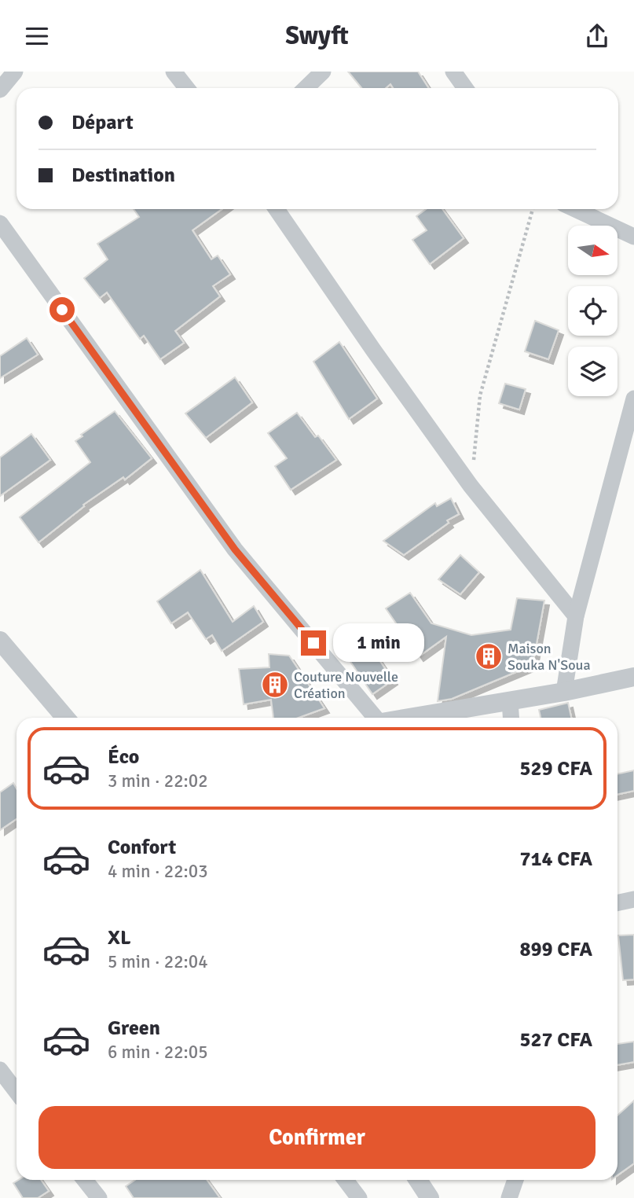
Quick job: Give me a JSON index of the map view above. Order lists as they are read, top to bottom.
{
  "places": {
    "building": ["Maison Souka N'Soua", "Couture Nouvelle Création"]
  },
  "north": "right",
  "page": {
    "header": "Swyft",
    "banner": ["Départ", "Destination"],
    "bubble": "1 min",
    "list": [
      {
        "name": "Éco",
        "note": "3 min · 22:02",
        "value": "529 CFA"
      },
      {
        "name": "Confort",
        "note": "4 min · 22:03",
        "value": "714 CFA"
      },
      {
        "name": "XL",
        "note": "5 min · 22:04",
        "value": "899 CFA"
      },
      {
        "name": "Green",
        "note": "6 min · 22:05",
        "value": "527 CFA"
      }
    ],
    "buttons": "Confirmer"
  }
}
